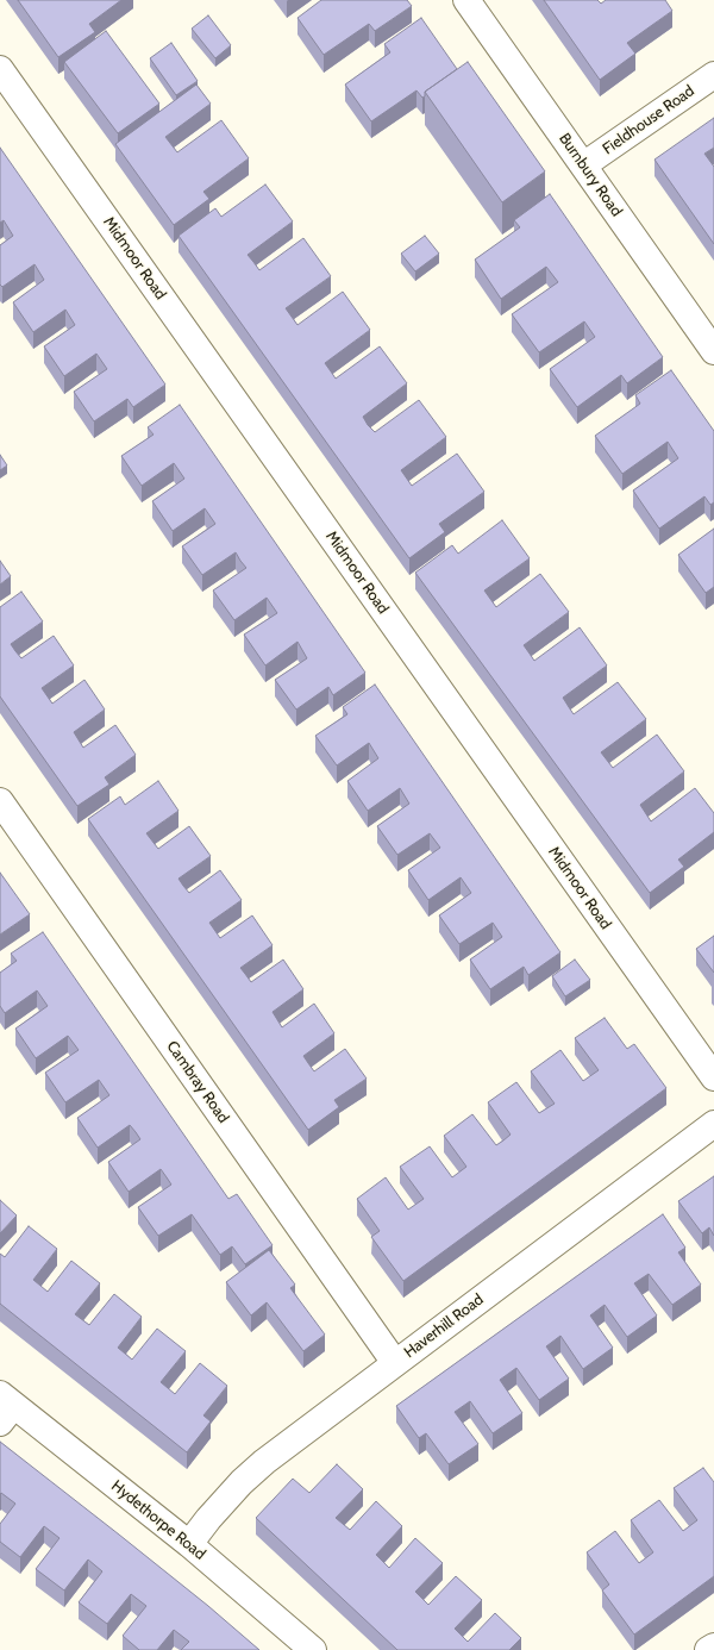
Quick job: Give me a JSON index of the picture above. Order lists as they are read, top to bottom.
{
  "streets": {
    "street": [
      "Fieldhouse Road",
      "Burnbury Road",
      "Midmoor Road",
      "Cambray Road",
      "Haverhill Road",
      "Hydethorpe Road"
    ]
  },
  "crossings": [
    ["Fieldhouse Road", "Burnbury Road"],
    ["Cambray Road", "Haverhill Road"],
    ["Haverhill Road", "Hydethorpe Road"]
  ]
}
